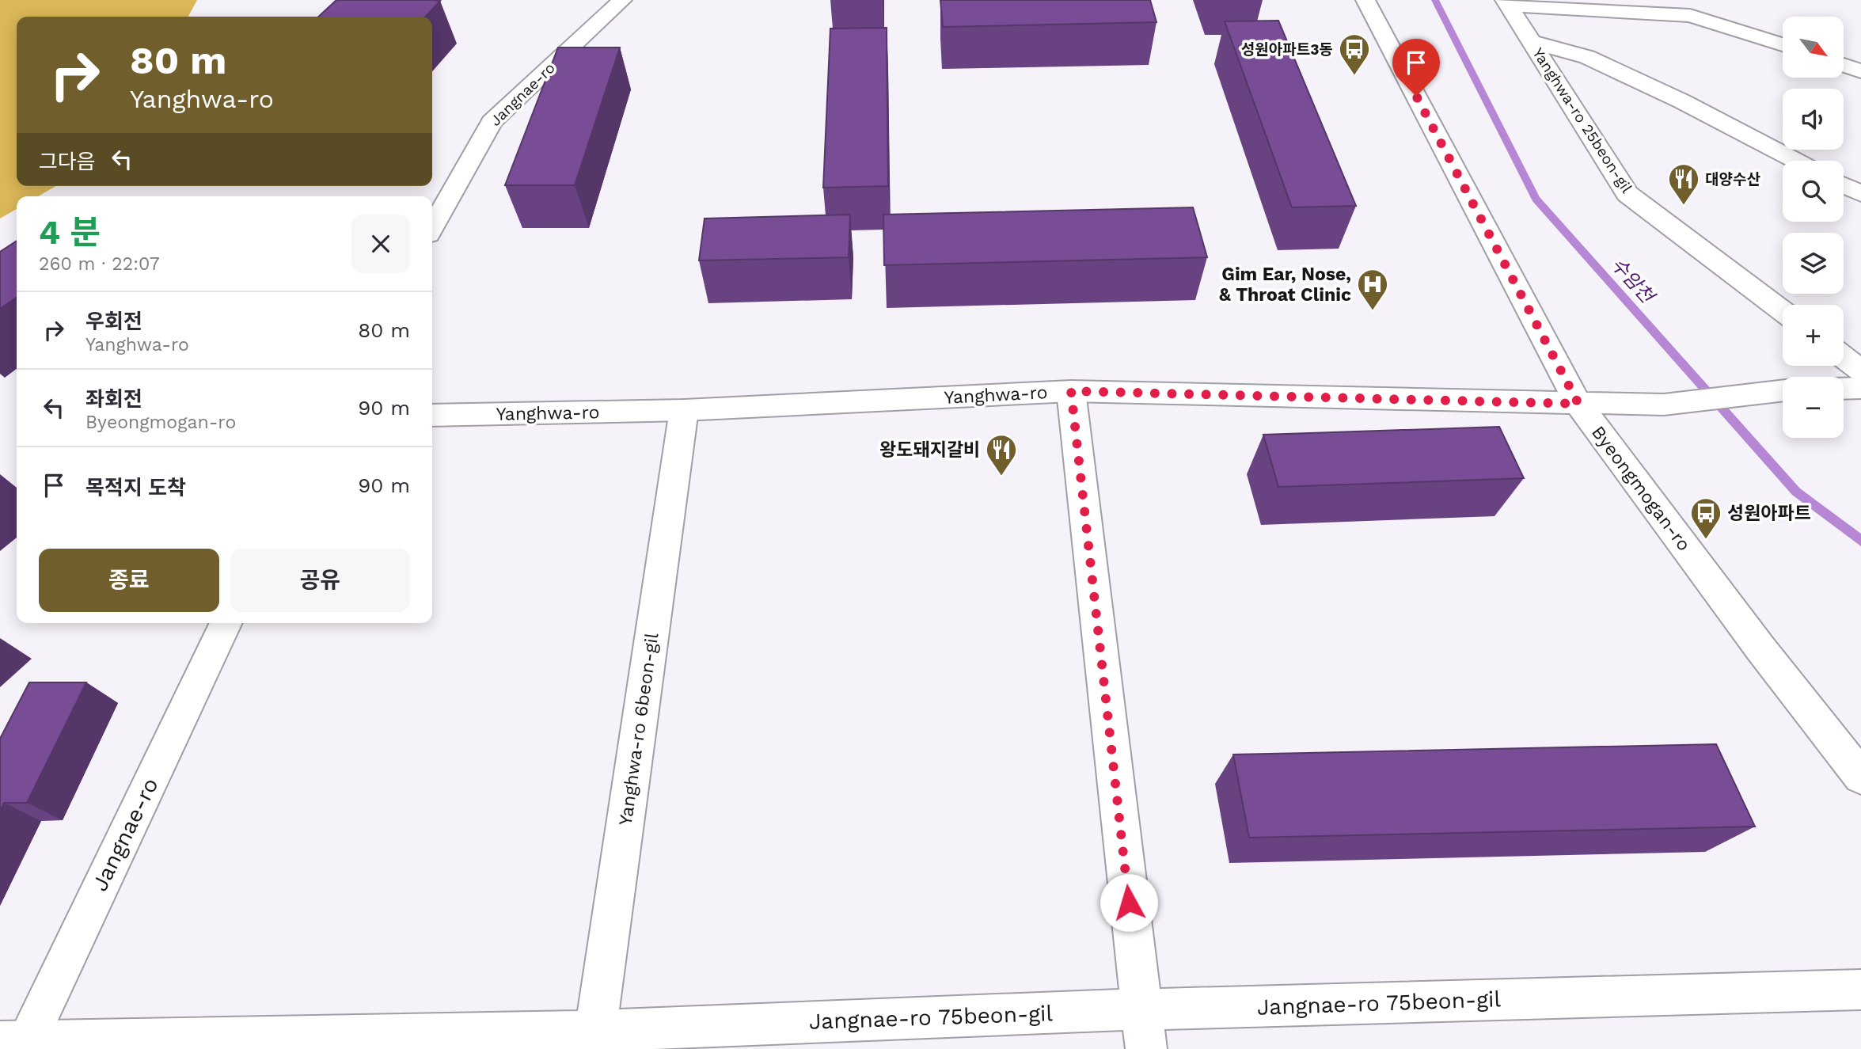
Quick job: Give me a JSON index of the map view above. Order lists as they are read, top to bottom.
{
  "streets": {
    "street": [
      "Jangnae-ro",
      "Yanghwa-ro 25beon-gil",
      "Yanghwa-ro",
      "Byeongmogan-ro",
      "Yanghwa-ro 6beon-gil",
      "Jangnae-ro 75beon-gil"
    ]
  },
  "crossings": [
    ["Jangnae-ro", "Jangnae-ro 75beon-gil"],
    ["Yanghwa-ro", "Byeongmogan-ro"],
    ["Yanghwa-ro", "Yanghwa-ro 6beon-gil"],
    ["Yanghwa-ro 6beon-gil", "Jangnae-ro 75beon-gil"]
  ],
  "water": ["수암천"],
  "places": {
    "bus stop": ["성원아파트3동", "성원아파트"],
    "restaurant": ["대양수산", "왕도돼지갈비"],
    "hospital": ["Gim Ear, Nose, & Throat Clinic"]
  },
  "north": "bottom right",
  "page": {
    "map_buttons": ["+", "−"],
    "turn": ["80 m", "Yanghwa-ro"],
    "then": "그다음",
    "heading": ["4 분", "260 m · 22:07"],
    "list": [
      {
        "name": "우회전",
        "note": "Yanghwa-ro",
        "value": "80 m"
      },
      {
        "name": "좌회전",
        "note": "Byeongmogan-ro",
        "value": "90 m"
      },
      {
        "name": "목적지 도착",
        "value": "90 m"
      }
    ],
    "buttons": ["종료", "공유"]
  }
}
